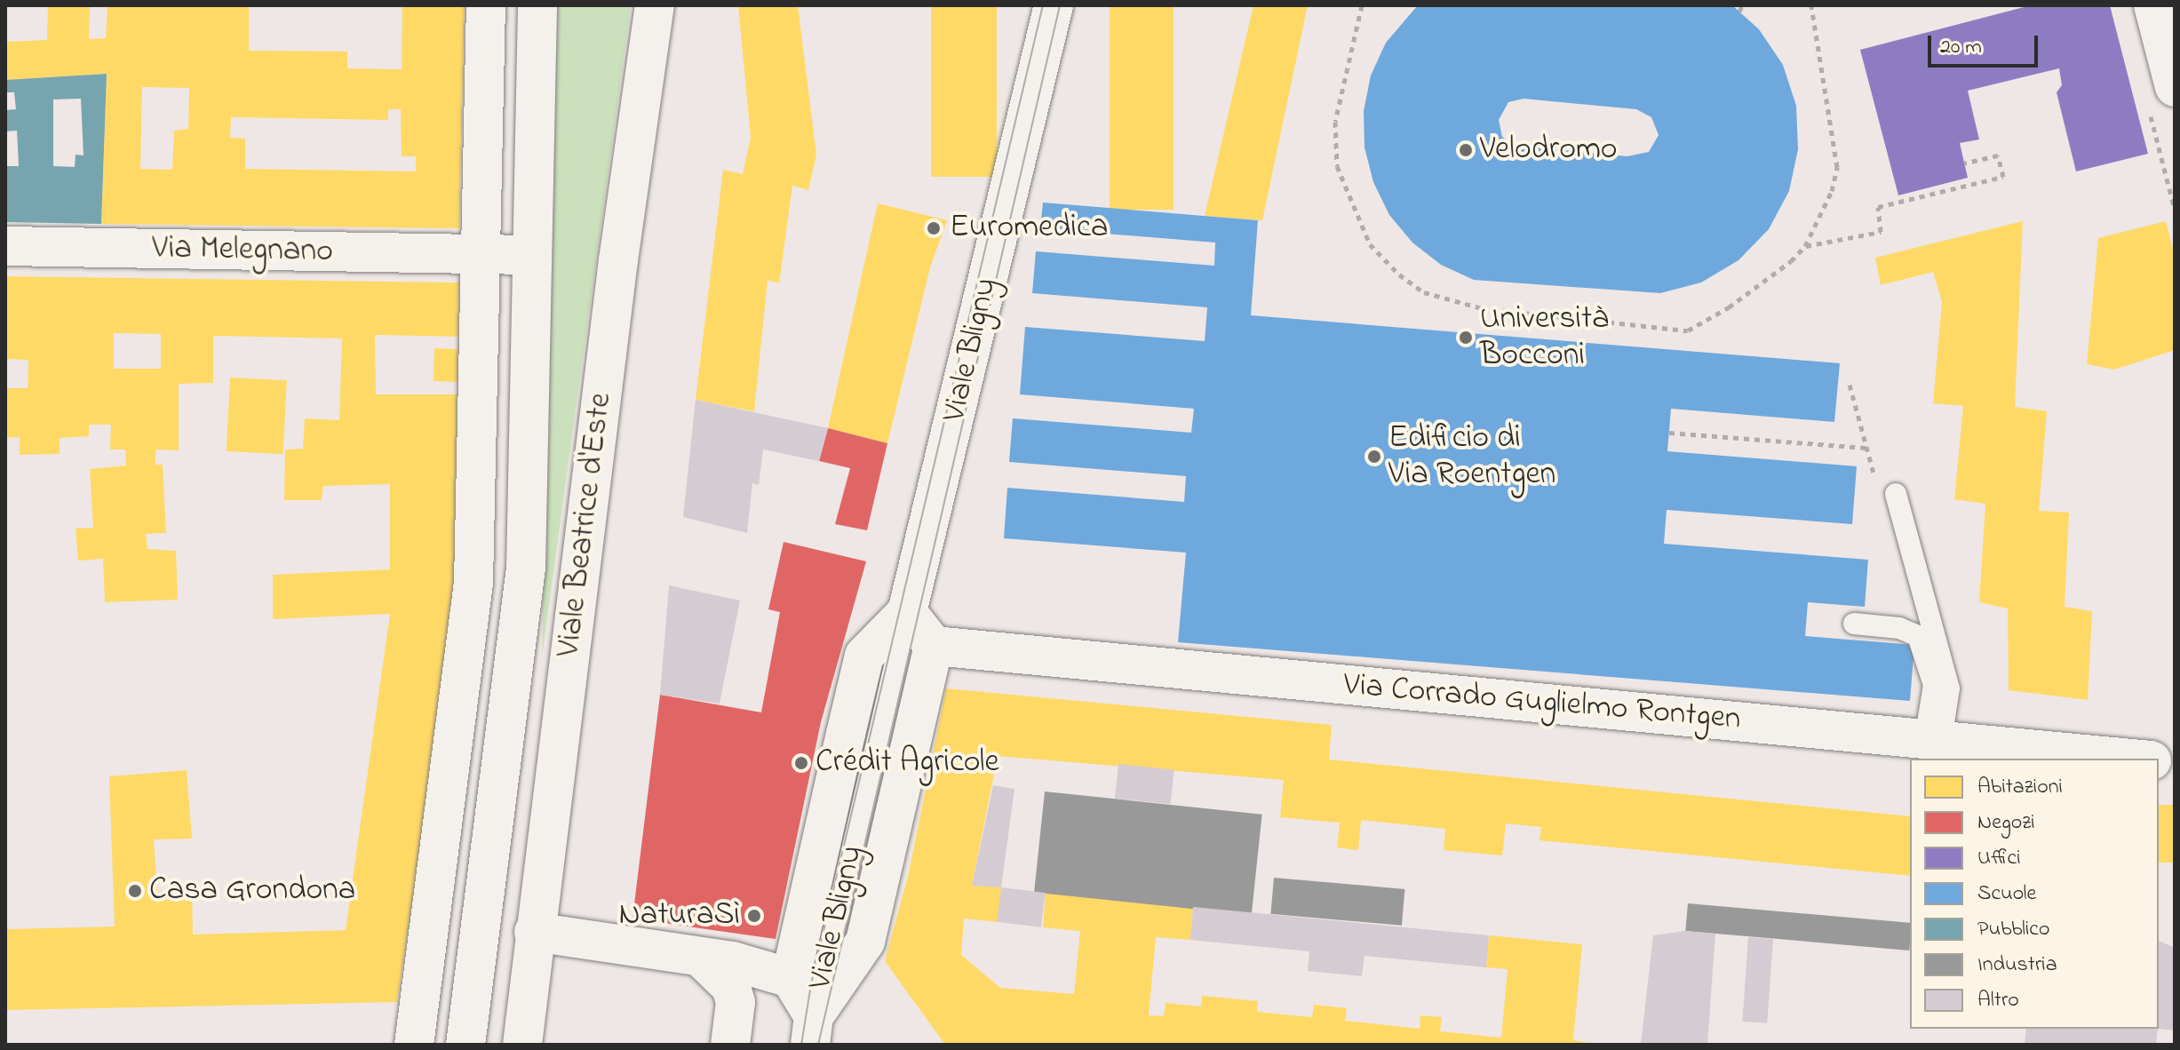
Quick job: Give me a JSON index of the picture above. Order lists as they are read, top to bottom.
{
  "streets": {
    "street": [
      "Via Melegnano",
      "Viale Bligny",
      "Viale Beatrice d'Este",
      "Via Corrado Guglielmo Rontgen"
    ]
  },
  "crossings": [
    ["Viale Bligny", "Via Corrado Guglielmo Rontgen"]
  ],
  "places": [
    "Velodromo",
    "Euromedica",
    "Università Bocconi",
    "Edificio di Via Roentgen",
    "Crédit Agricole",
    "Casa Grondona",
    "NaturaSì"
  ],
  "legend": [
    "Abitazioni",
    "Negozi",
    "Uffici",
    "Scuole",
    "Pubblico",
    "Industria",
    "Altro"
  ],
  "scale_bar": "20 m"
}
